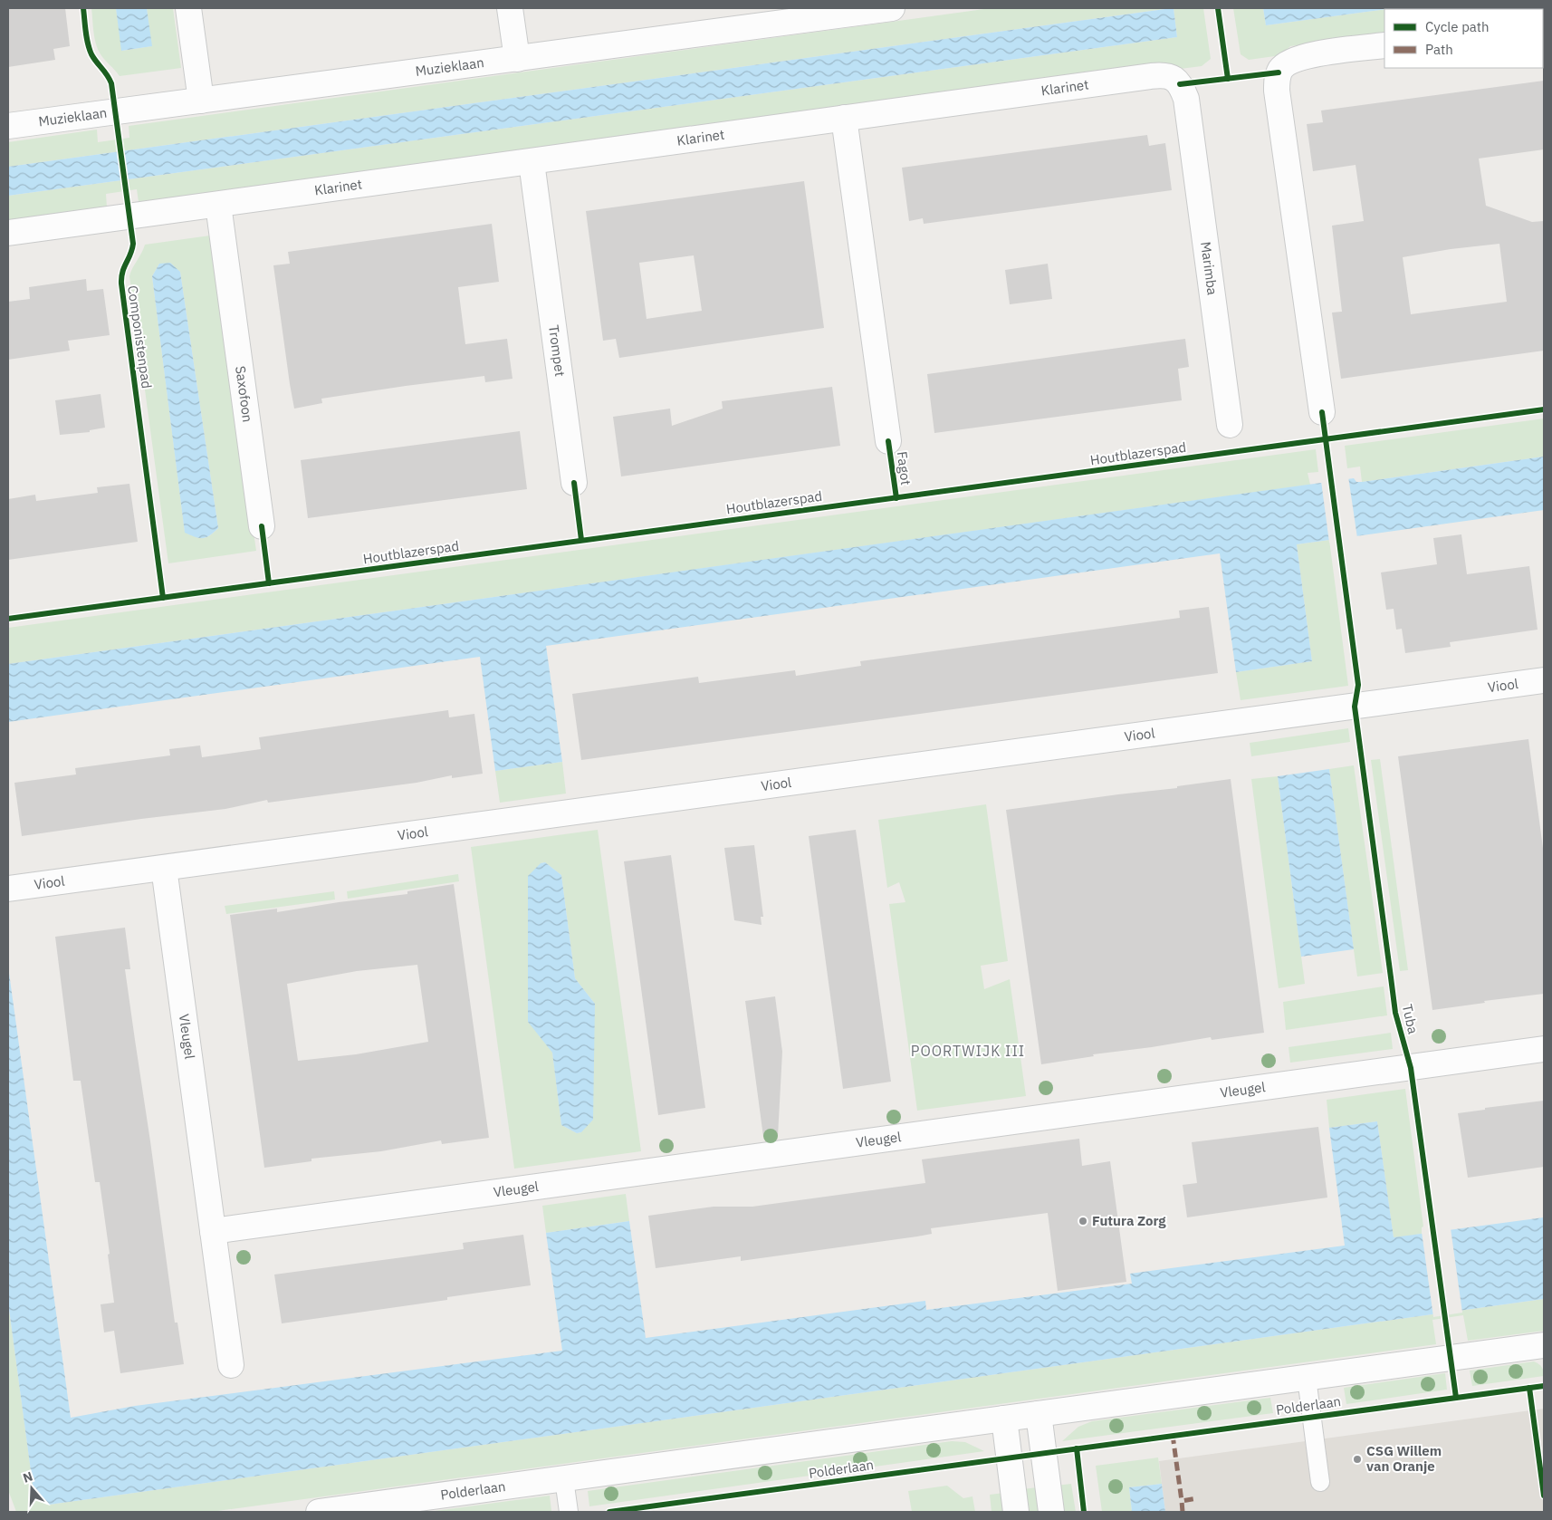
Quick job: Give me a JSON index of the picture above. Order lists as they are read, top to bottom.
{
  "streets": {
    "street": [
      "Muzieklaan",
      "Klarinet",
      "Marimba",
      "Trompet",
      "Saxofoon",
      "Fagot",
      "Viool",
      "Vleugel",
      "Polderlaan"
    ],
    "cycle path": ["Componistenpad", "Houtblazerspad", "Tuba"]
  },
  "crossings": [
    ["Klarinet", "Marimba"],
    ["Klarinet", "Trompet"],
    ["Klarinet", "Saxofoon"],
    ["Klarinet", "Fagot"],
    ["Viool", "Vleugel"]
  ],
  "districts": ["POORTWIJK III"],
  "places": ["Futura Zorg", "CSG Willem van Oranje"],
  "legend": ["Cycle path", "Path"],
  "north": "top"
}
